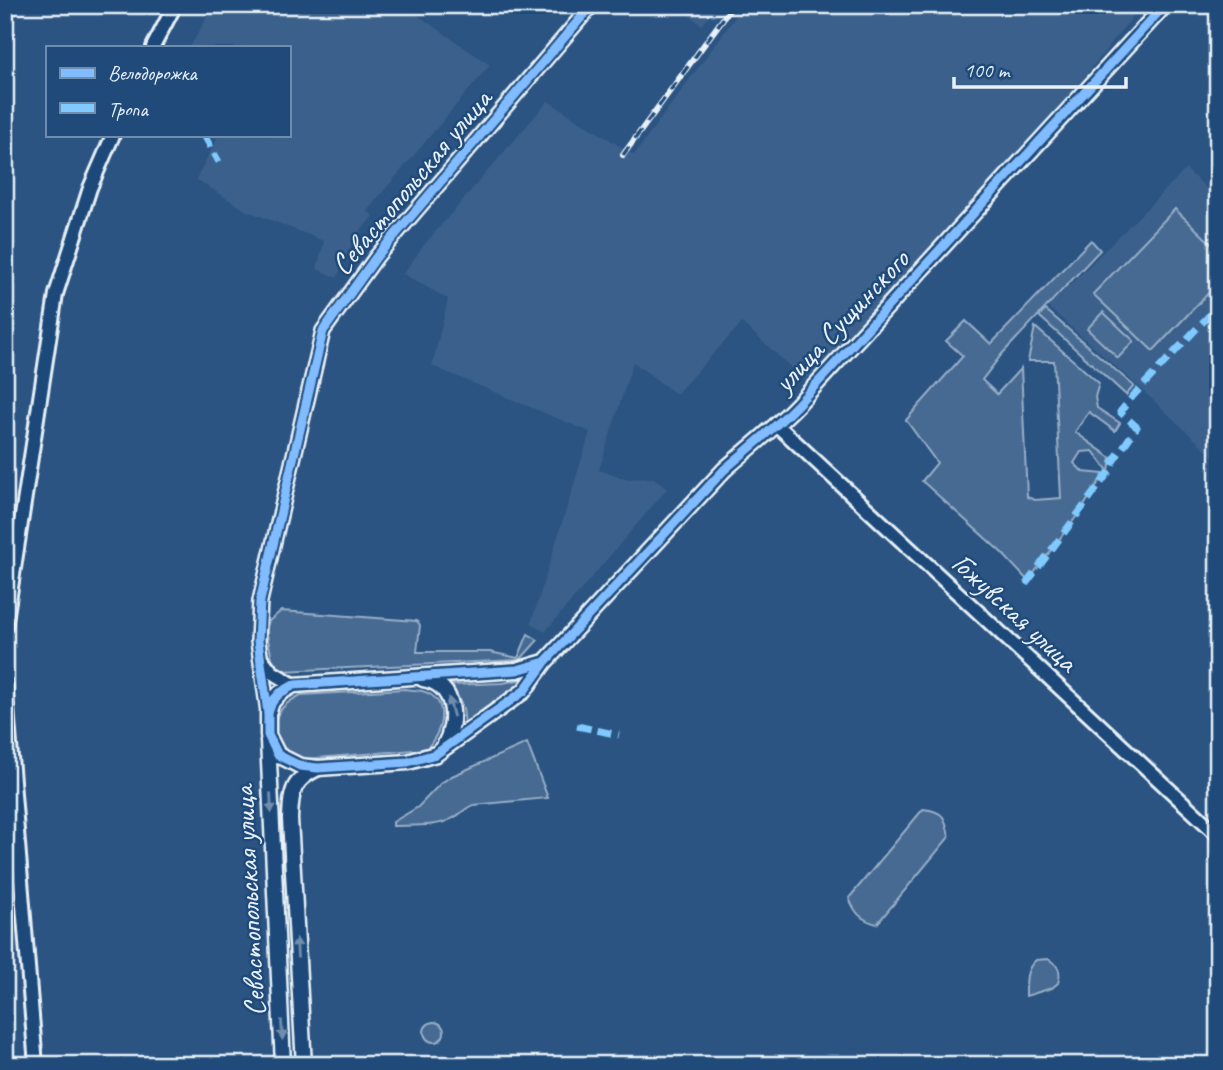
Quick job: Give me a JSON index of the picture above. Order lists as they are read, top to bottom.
{
  "streets": {
    "street": ["Севастопольская улица", "улица Сущинского", "Гожувская улица"]
  },
  "crossings": [
    ["улица Сущинского", "Гожувская улица"]
  ],
  "legend": ["Велодорожка", "Тропа"],
  "scale_bar": "100 m"
}
